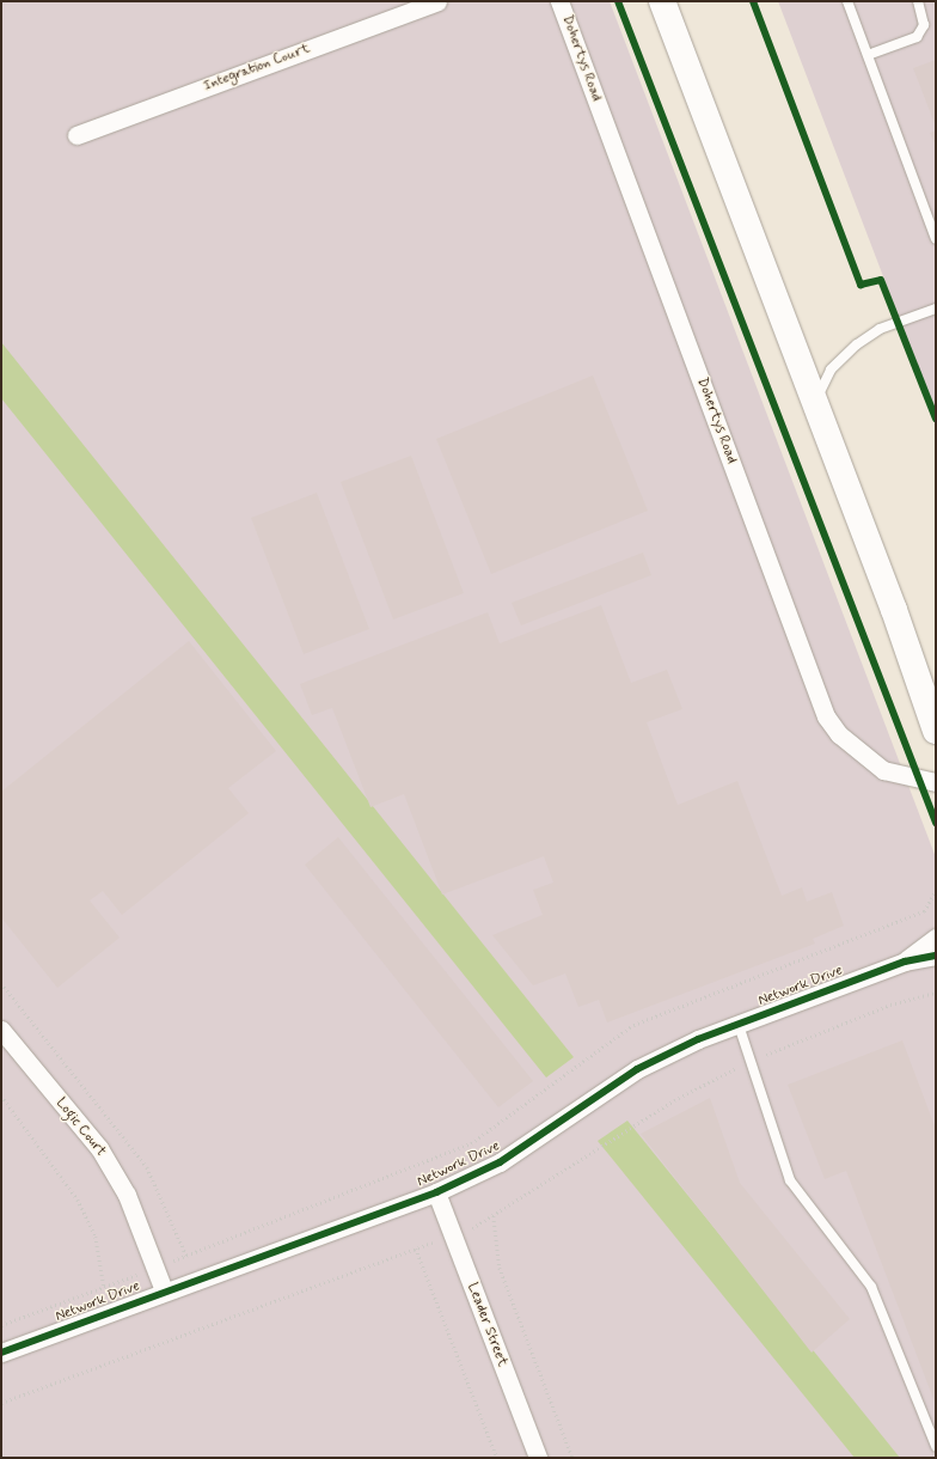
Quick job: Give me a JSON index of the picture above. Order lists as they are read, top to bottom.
{
  "streets": {
    "street": [
      "Dohertys Road",
      "Integration Court",
      "Network Drive",
      "Logic Court",
      "Leader Street"
    ]
  },
  "crossings": [
    ["Network Drive", "Logic Court"],
    ["Network Drive", "Leader Street"]
  ]
}
